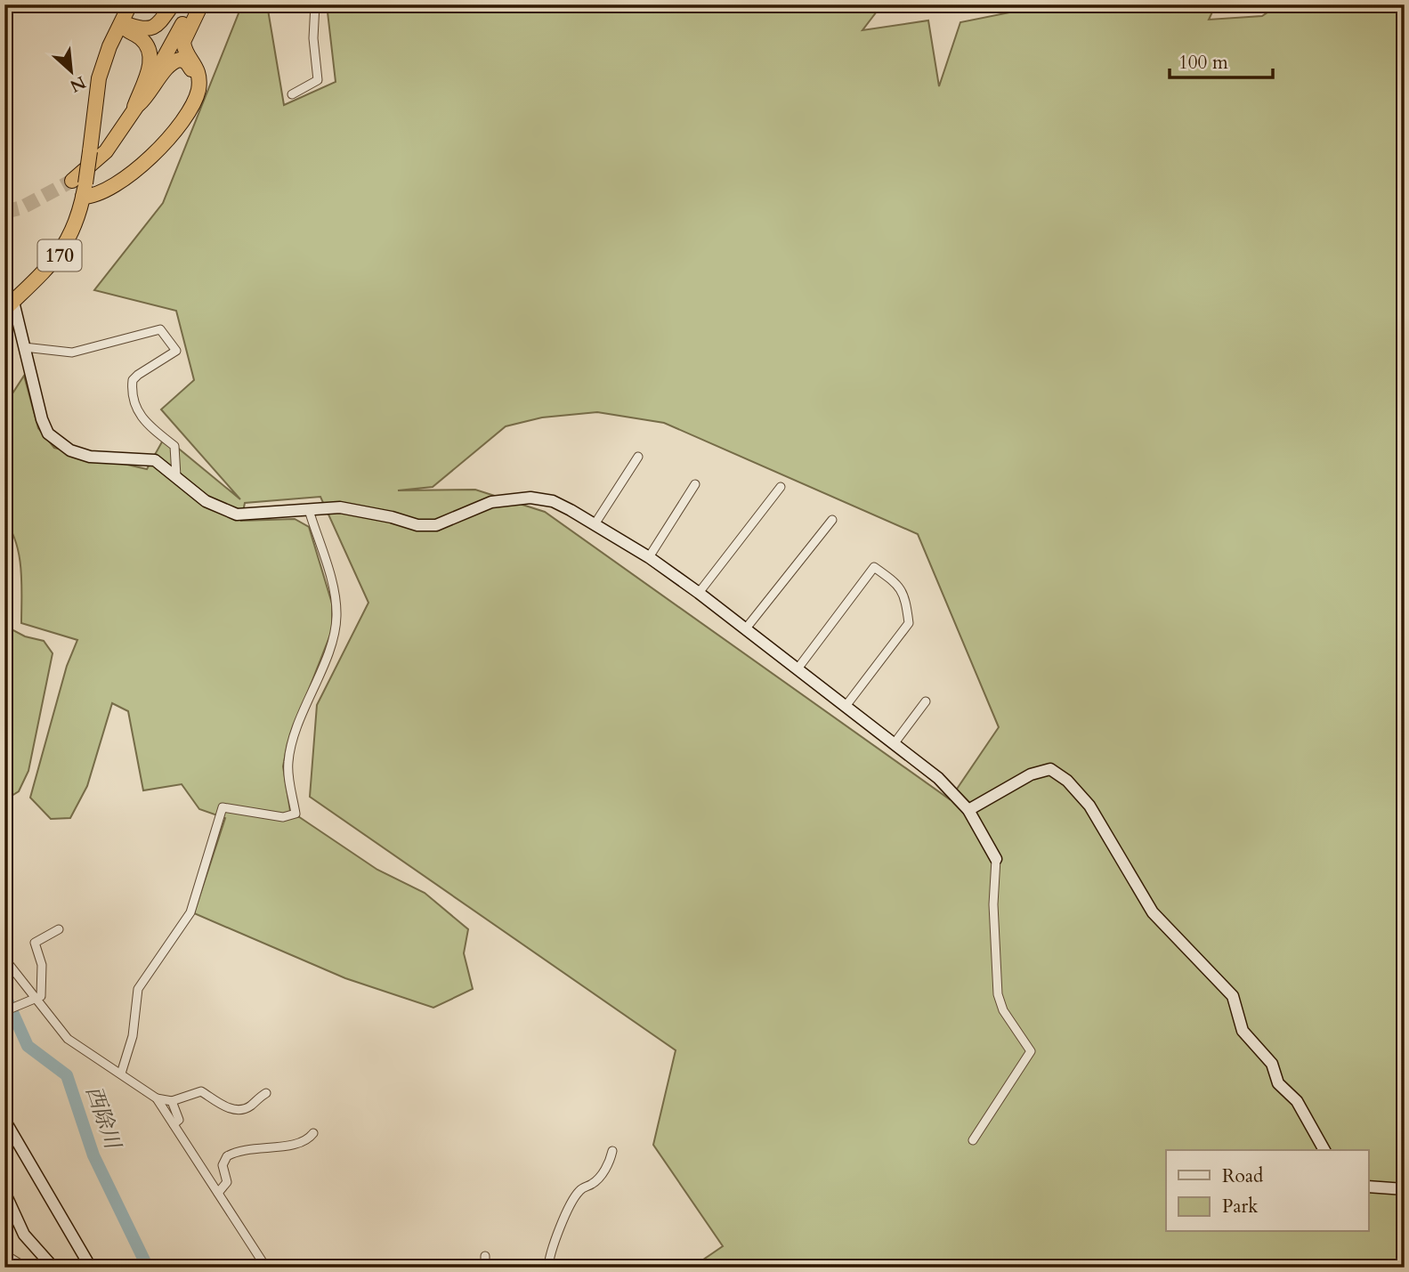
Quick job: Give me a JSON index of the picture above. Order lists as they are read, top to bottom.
{
  "streets": {
    "highway": ["170"]
  },
  "water": ["西除川"],
  "legend": ["Road", "Park"],
  "scale_bar": "100 m",
  "north": "bottom right"
}
